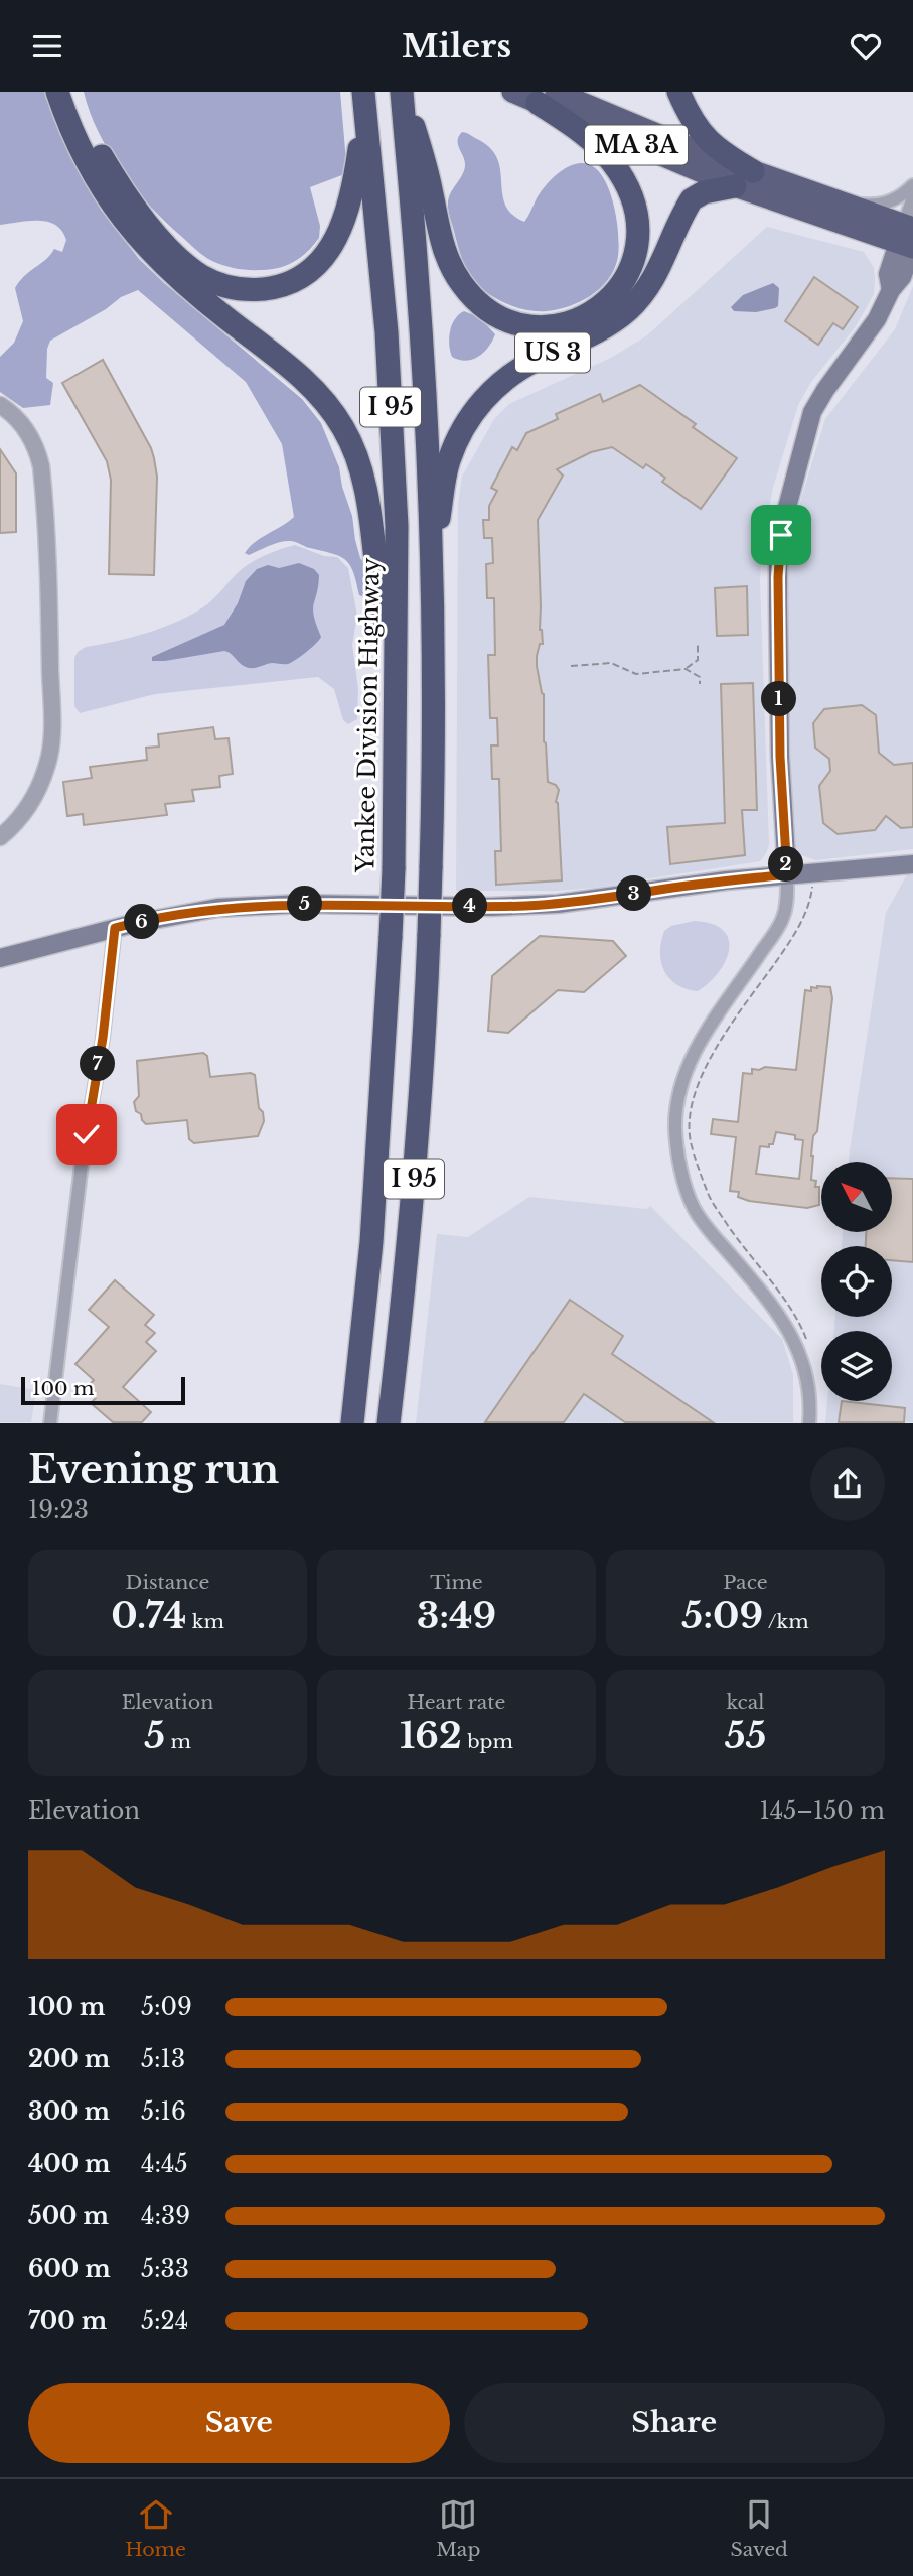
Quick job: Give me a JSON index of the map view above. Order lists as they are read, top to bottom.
{
  "streets": {
    "highway": [
      "MA 3A",
      "US 3",
      "I 95",
      "Yankee Division Highway"
    ]
  },
  "crossings": [
    ["MA 3A", "US 3"],
    ["US 3", "I 95"]
  ],
  "scale_bar": "100 m",
  "north": "top left",
  "page": {
    "header": "Milers",
    "pins": [
      "1",
      "2",
      "3",
      "5",
      "4",
      "6",
      "7"
    ],
    "scale": "100 m",
    "heading": ["Evening run", "19:23"],
    "stats": [
      ["Distance", "0.74 km"],
      ["Time", "3:49"],
      ["Pace", "5:09 /km"],
      ["Elevation", "5 m"],
      ["Heart rate", "162 bpm"],
      ["kcal", "55"]
    ],
    "chart": ["Elevation", "145–150 m"],
    "list": [
      {
        "name": "100 m",
        "note": "5:09"
      },
      {
        "name": "200 m",
        "note": "5:13"
      },
      {
        "name": "300 m",
        "note": "5:16"
      },
      {
        "name": "400 m",
        "note": "4:45"
      },
      {
        "name": "500 m",
        "note": "4:39"
      },
      {
        "name": "600 m",
        "note": "5:33"
      },
      {
        "name": "700 m",
        "note": "5:24"
      }
    ],
    "buttons": ["Save", "Share"],
    "tabs": ["Home", "Map", "Saved"]
  }
}
